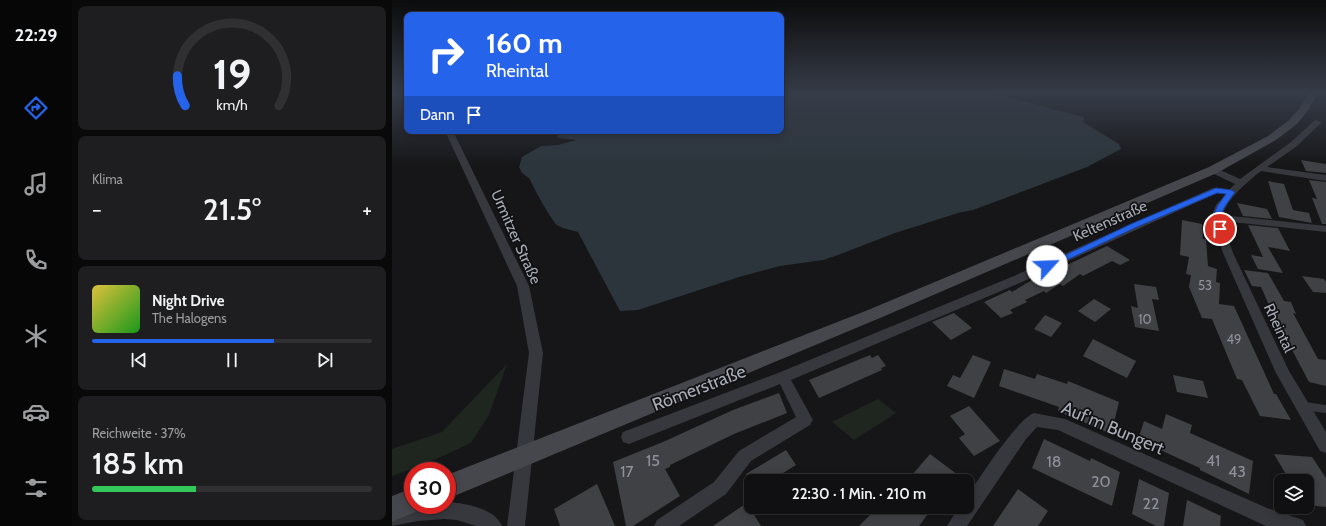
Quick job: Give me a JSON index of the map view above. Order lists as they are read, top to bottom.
{
  "streets": {
    "street": [
      "Keltenstraße",
      "Urmitzer Straße",
      "Rheintal",
      "Römerstraße",
      "Auf'm Bungert"
    ]
  },
  "crossings": [
    ["Keltenstraße", "Römerstraße"]
  ],
  "house_numbers": [
    "53",
    "10",
    "49",
    "15",
    "41",
    "18",
    "17",
    "43",
    "20",
    "22"
  ],
  "page": {
    "tabs": "22:29",
    "turn": ["160 m", "Rheintal"],
    "then": "Dann",
    "tile": [
      "Klima",
      ["Reichweite · 37%", "185 km"]
    ],
    "heat": ["−", "21.5°", "+"],
    "song": ["Night Drive", "The Halogens"],
    "limit": "30",
    "trip": "22:30 · 1 Min. · 210 m",
    "gauge": ["19", "km/h"]
  }
}
